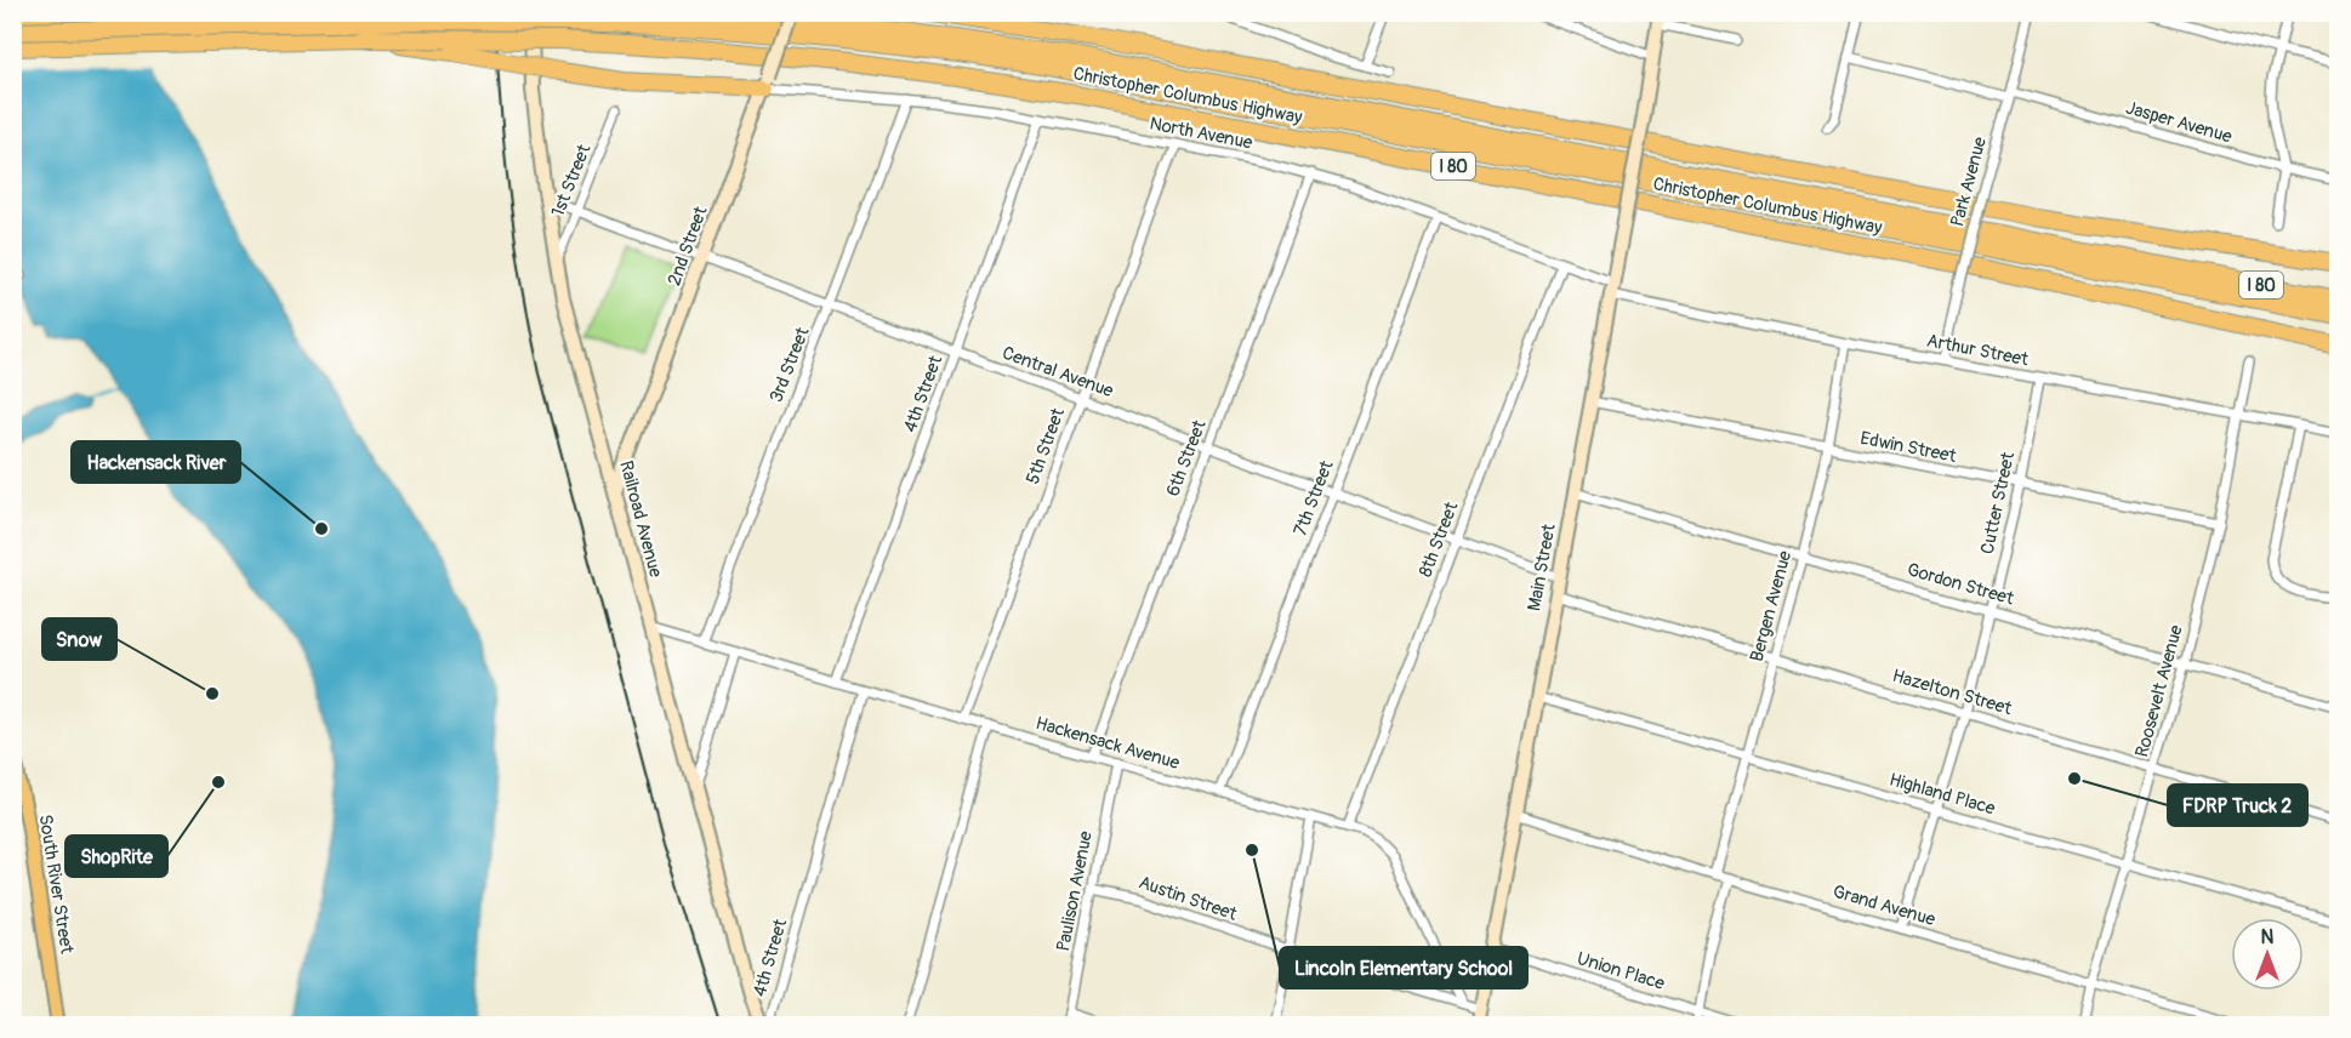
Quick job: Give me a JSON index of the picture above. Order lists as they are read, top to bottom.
{
  "streets": {
    "highway": ["Christopher Columbus Highway", "I 80"],
    "main road": [
      "2nd Street",
      "Railroad Avenue",
      "Main Street",
      "South River Street"
    ],
    "street": [
      "Jasper Avenue",
      "North Avenue",
      "1st Street",
      "Park Avenue",
      "Arthur Street",
      "3rd Street",
      "Central Avenue",
      "4th Street",
      "5th Street",
      "Edwin Street",
      "6th Street",
      "7th Street",
      "Cutter Street",
      "8th Street",
      "Gordon Street",
      "Bergen Avenue",
      "Roosevelt Avenue",
      "Hazelton Street",
      "Hackensack Avenue",
      "Highland Place",
      "Paulison Avenue",
      "Austin Street",
      "Grand Avenue",
      "Union Place"
    ]
  },
  "crossings": [
    ["Jasper Avenue", "Park Avenue"],
    ["North Avenue", "2nd Street"],
    ["North Avenue", "Arthur Street"],
    ["North Avenue", "3rd Street"],
    ["North Avenue", "4th Street"],
    ["North Avenue", "5th Street"],
    ["North Avenue", "6th Street"],
    ["North Avenue", "7th Street"],
    ["North Avenue", "8th Street"],
    ["North Avenue", "Main Street"],
    ["1st Street", "Central Avenue"],
    ["1st Street", "Railroad Avenue"],
    ["Park Avenue", "Arthur Street"],
    ["2nd Street", "Central Avenue"],
    ["2nd Street", "Railroad Avenue"],
    ["Arthur Street", "Cutter Street"],
    ["Arthur Street", "Main Street"],
    ["Arthur Street", "Bergen Avenue"],
    ["Arthur Street", "Roosevelt Avenue"],
    ["3rd Street", "Central Avenue"],
    ["3rd Street", "Hackensack Avenue"],
    ["Central Avenue", "4th Street"],
    ["Central Avenue", "5th Street"],
    ["Central Avenue", "6th Street"],
    ["Central Avenue", "7th Street"],
    ["Central Avenue", "Railroad Avenue"],
    ["Central Avenue", "8th Street"],
    ["Central Avenue", "Main Street"],
    ["4th Street", "Hackensack Avenue"],
    ["5th Street", "Hackensack Avenue"],
    ["Edwin Street", "Cutter Street"],
    ["Edwin Street", "Main Street"],
    ["Edwin Street", "Bergen Avenue"],
    ["Edwin Street", "Roosevelt Avenue"],
    ["6th Street", "Hackensack Avenue"],
    ["7th Street", "Hackensack Avenue"],
    ["Cutter Street", "Gordon Street"],
    ["Cutter Street", "Hazelton Street"],
    ["Cutter Street", "Highland Place"],
    ["Cutter Street", "Grand Avenue"],
    ["Railroad Avenue", "Hackensack Avenue"],
    ["8th Street", "Hackensack Avenue"],
    ["Main Street", "Gordon Street"],
    ["Main Street", "Hazelton Street"],
    ["Main Street", "Highland Place"],
    ["Main Street", "Austin Street"],
    ["Main Street", "Grand Avenue"],
    ["Main Street", "Union Place"],
    ["Gordon Street", "Bergen Avenue"],
    ["Gordon Street", "Roosevelt Avenue"],
    ["Bergen Avenue", "Hazelton Street"],
    ["Bergen Avenue", "Highland Place"],
    ["Bergen Avenue", "Grand Avenue"],
    ["Roosevelt Avenue", "Hazelton Street"],
    ["Roosevelt Avenue", "Highland Place"],
    ["Roosevelt Avenue", "Grand Avenue"],
    ["Hackensack Avenue", "Paulison Avenue"],
    ["Hackensack Avenue", "Austin Street"],
    ["Paulison Avenue", "Austin Street"]
  ],
  "places": [
    "Hackensack River",
    "Snow",
    "FDRP Truck 2",
    "ShopRite",
    "Lincoln Elementary School"
  ],
  "north": "top"
}
